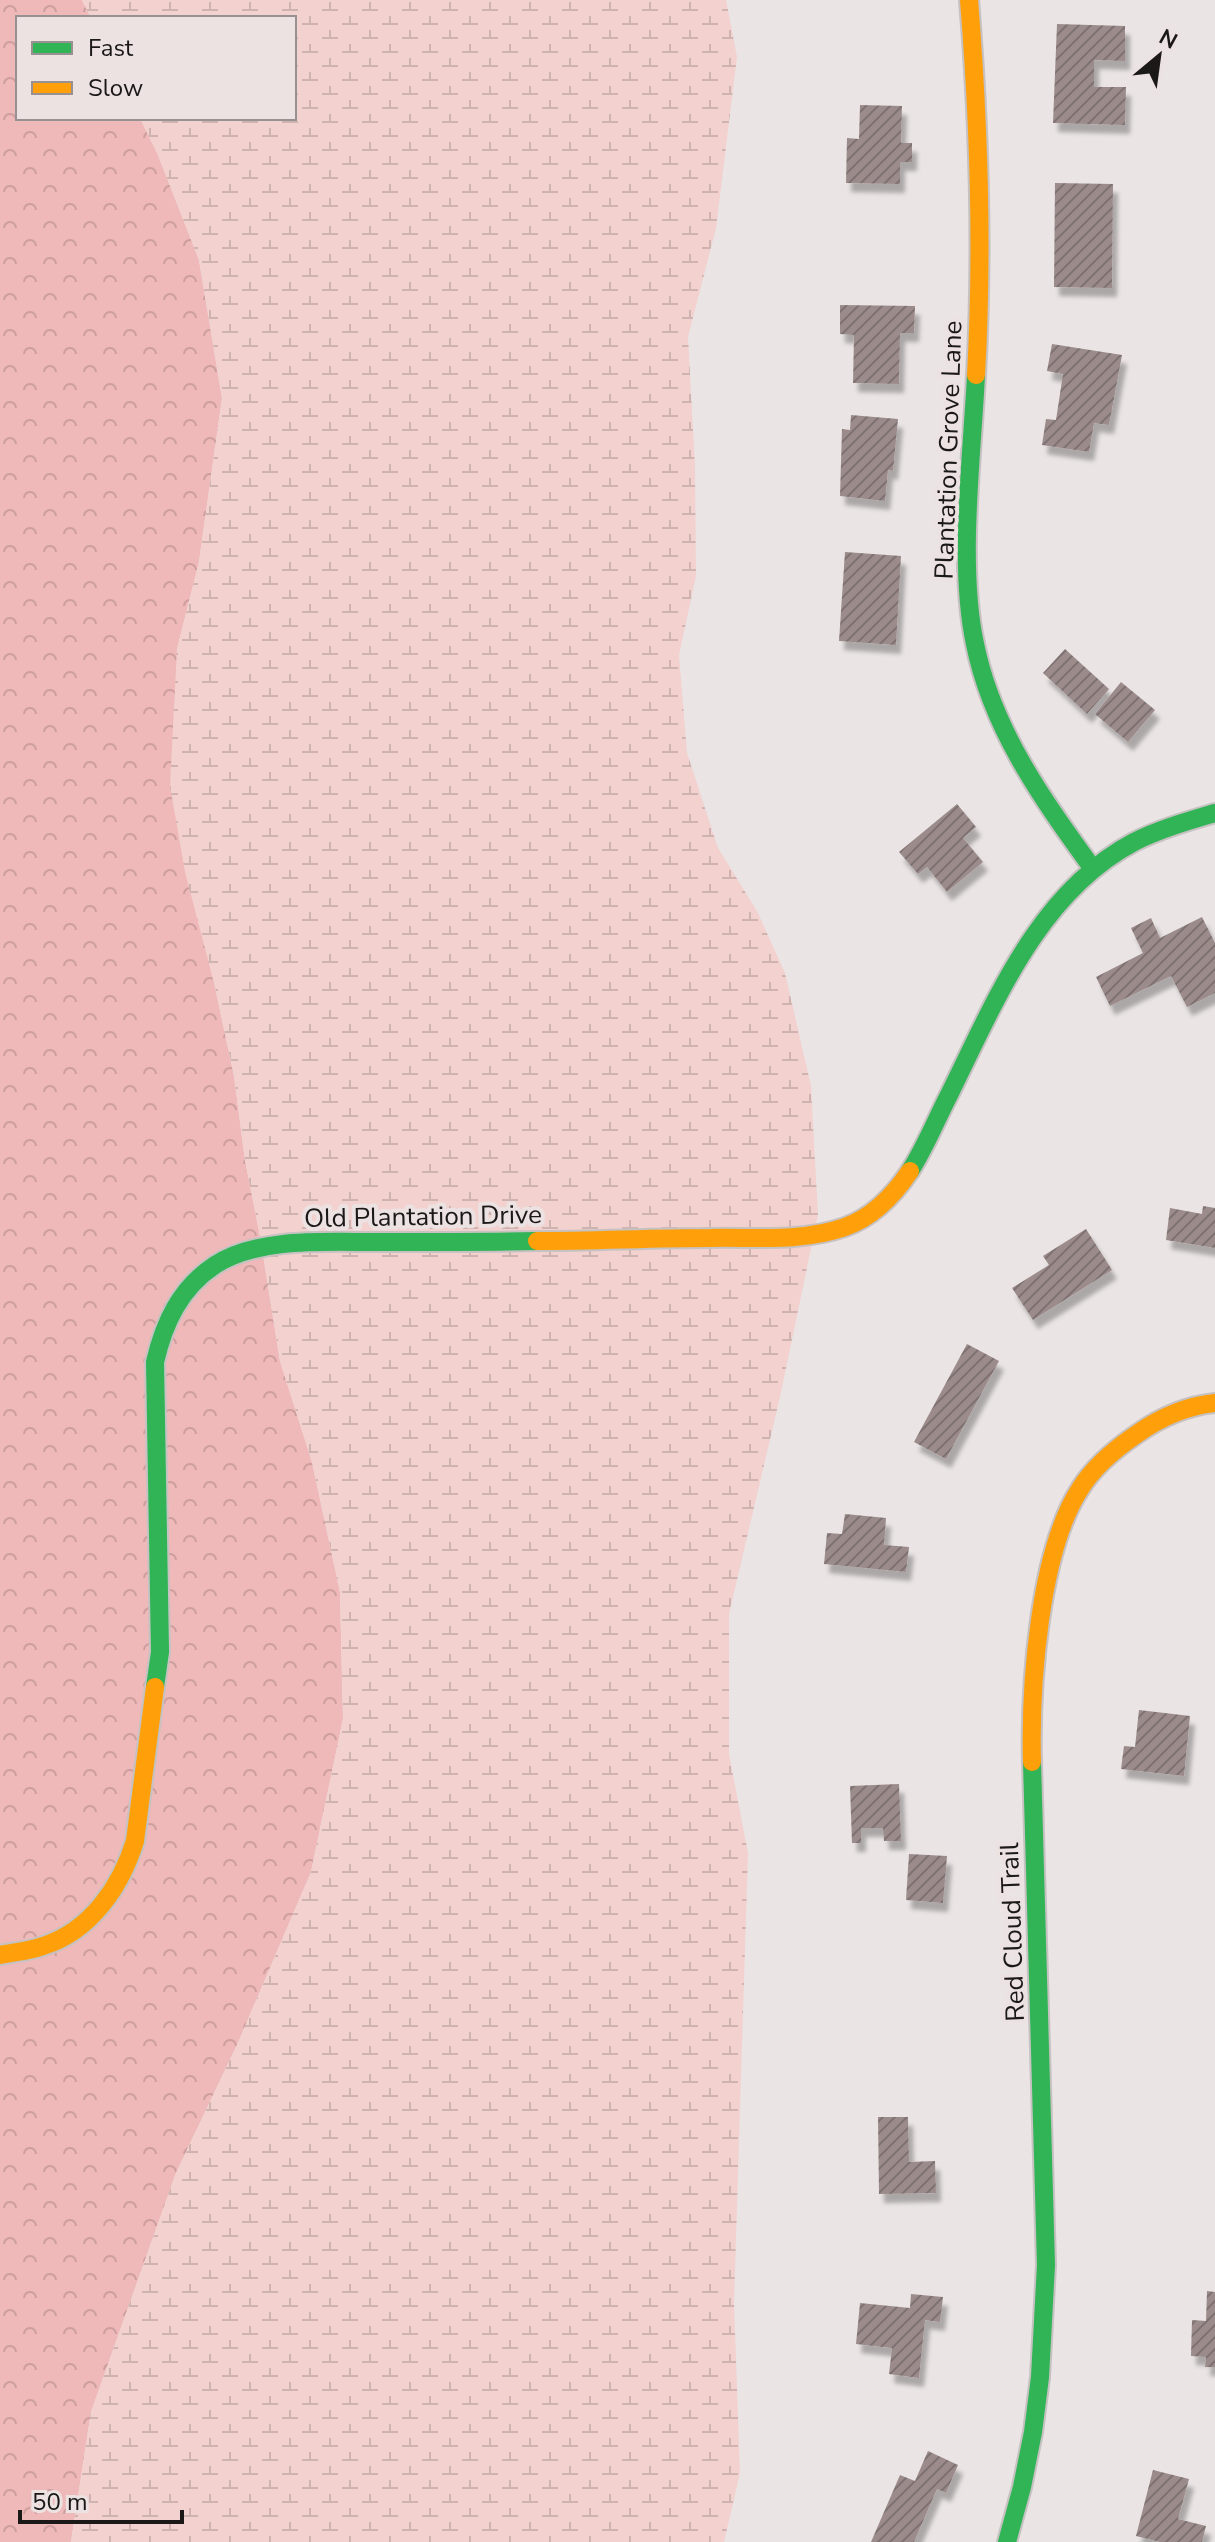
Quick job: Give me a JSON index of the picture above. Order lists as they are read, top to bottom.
{
  "streets": {
    "street": ["Plantation Grove Lane", "Old Plantation Drive", "Red Cloud Trail"]
  },
  "crossings": [
    ["Plantation Grove Lane", "Old Plantation Drive"]
  ],
  "legend": ["Fast", "Slow"],
  "scale_bar": "50 m",
  "north": "top right"
}
